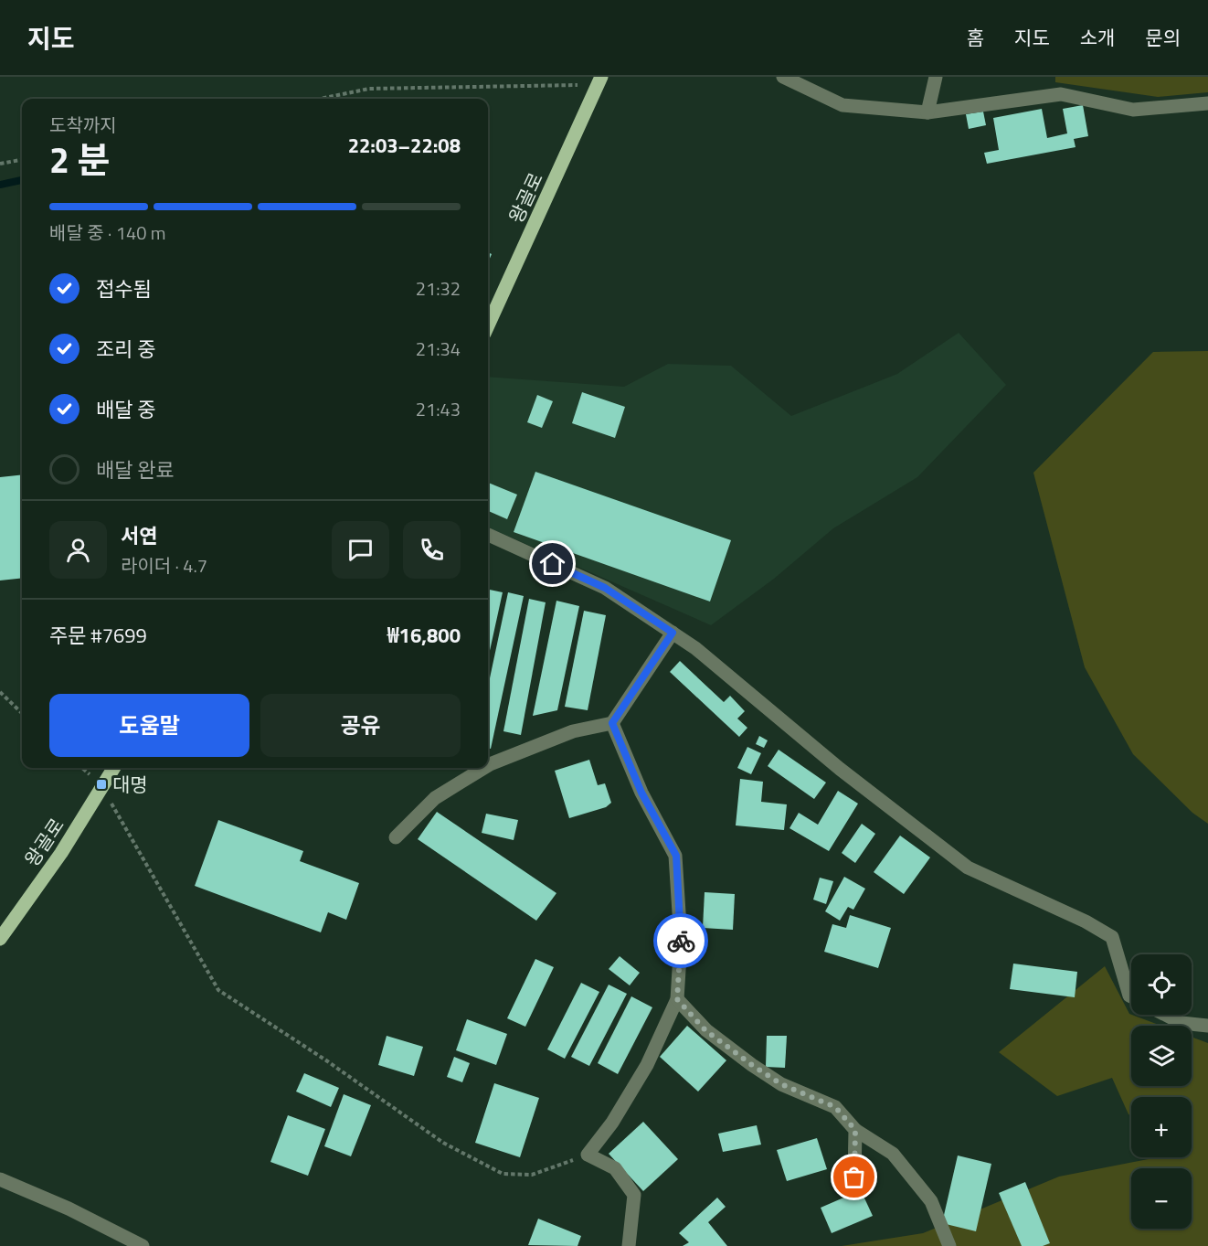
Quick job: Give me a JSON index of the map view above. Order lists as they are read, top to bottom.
{
  "streets": {
    "main road": ["왕골로"]
  },
  "places": {
    "transit": ["대명"]
  },
  "page": {
    "header": "지도",
    "nav": [
      "홈",
      "지도",
      "소개",
      "문의"
    ],
    "heading": ["2 분", "도착까지", "22:03–22:08"],
    "panel": [
      "서연",
      "라이더 · 4.7",
      "주문 #7699",
      "₩16,800"
    ],
    "bar": "배달 중 · 140 m",
    "list": [
      ["접수됨", "21:32"],
      ["조리 중", "21:34"],
      ["배달 중", "21:43"],
      "배달 완료"
    ],
    "buttons": ["도움말", "공유"],
    "map_buttons": ["+", "−"]
  }
}
